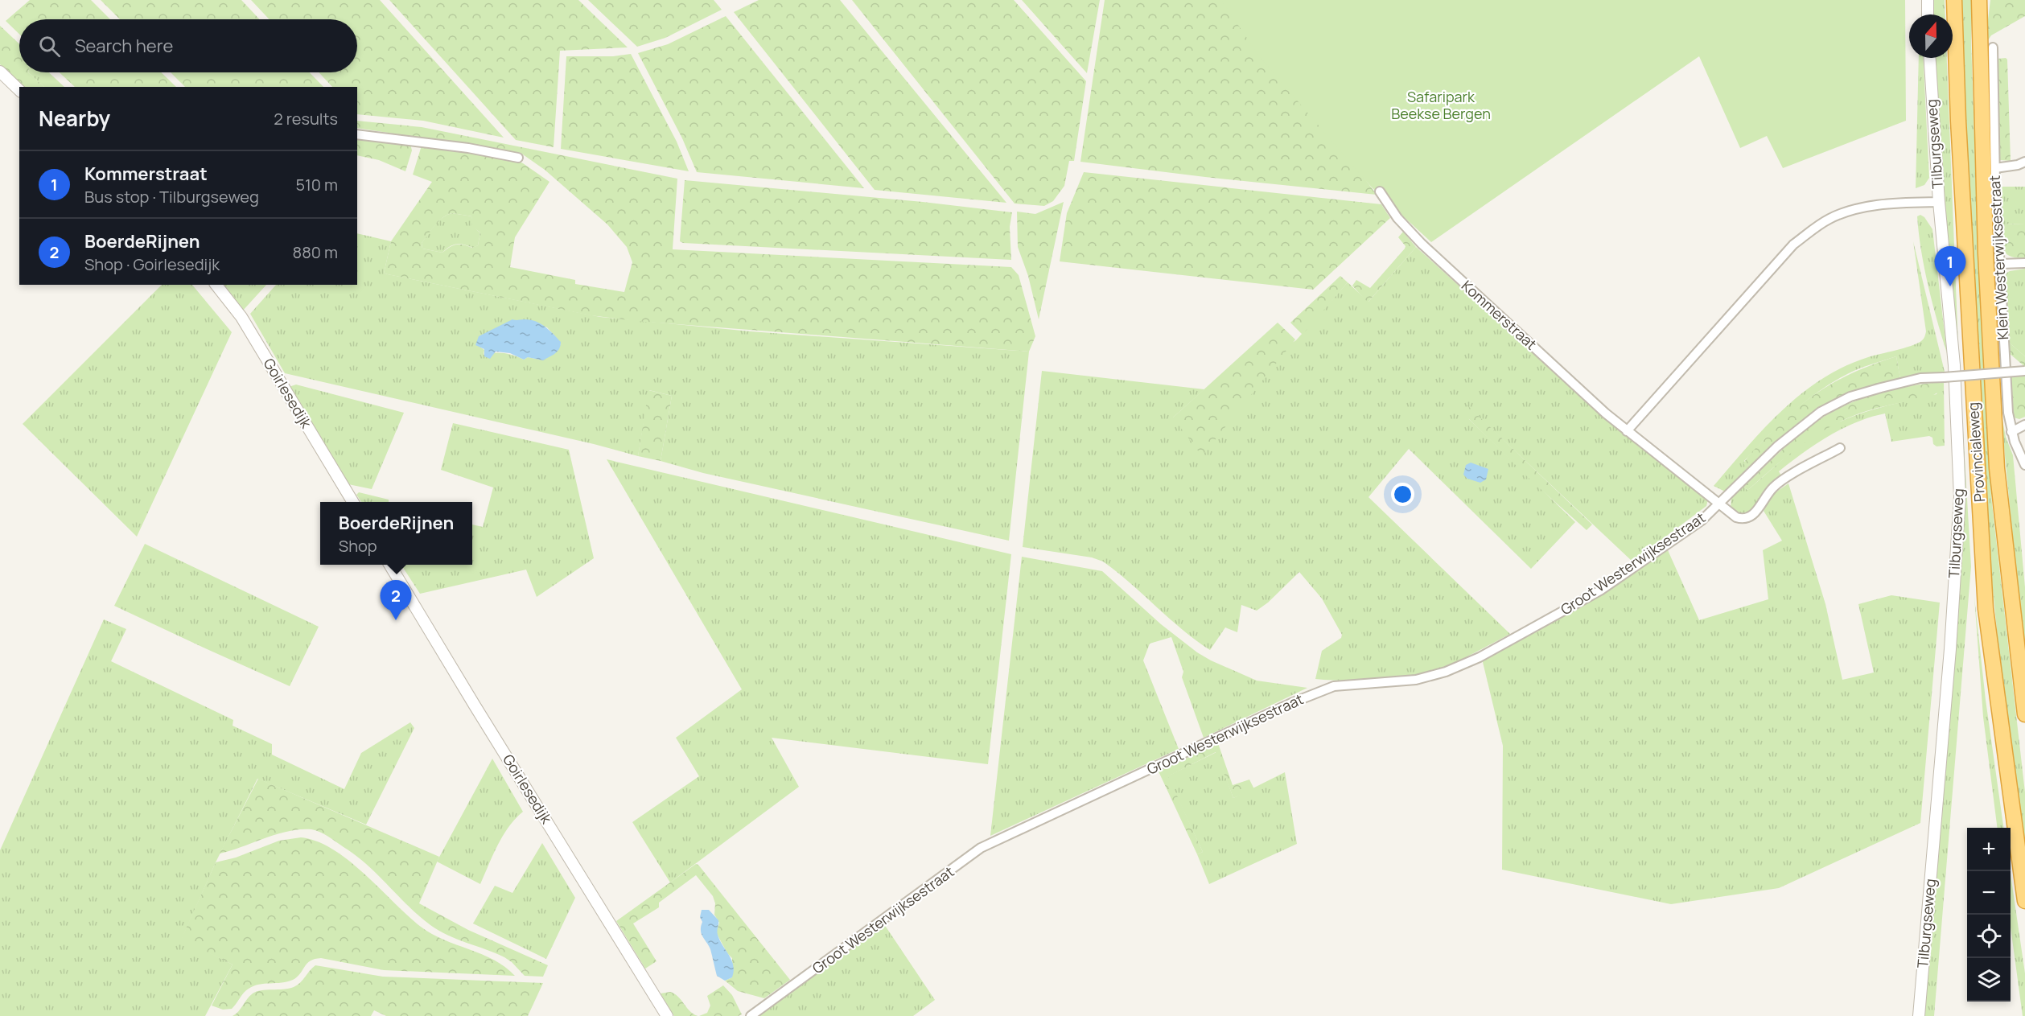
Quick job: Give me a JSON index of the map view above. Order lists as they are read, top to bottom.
{
  "streets": {
    "highway": ["Provincialeweg"],
    "street": [
      "Tilburgseweg",
      "Klein Westerwijksestraat",
      "Kommerstraat",
      "Goirlesedijk",
      "Groot Westerwijksestraat"
    ]
  },
  "crossings": [
    ["Kommerstraat", "Groot Westerwijksestraat"]
  ],
  "parks": ["Safaripark Beekse Bergen"],
  "north": "top",
  "page": {
    "search": "Search here",
    "heading": ["Nearby", "2 results"],
    "list": [
      {
        "mark": "1",
        "name": "Kommerstraat",
        "note": "Bus stop · Tilburgseweg",
        "value": "510 m"
      },
      {
        "mark": "2",
        "name": "BoerdeRijnen",
        "note": "Shop · Goirlesedijk",
        "value": "880 m"
      }
    ],
    "pins": ["1", "2"],
    "popup": ["BoerdeRijnen", "Shop"],
    "map_buttons": ["+", "−"]
  }
}
